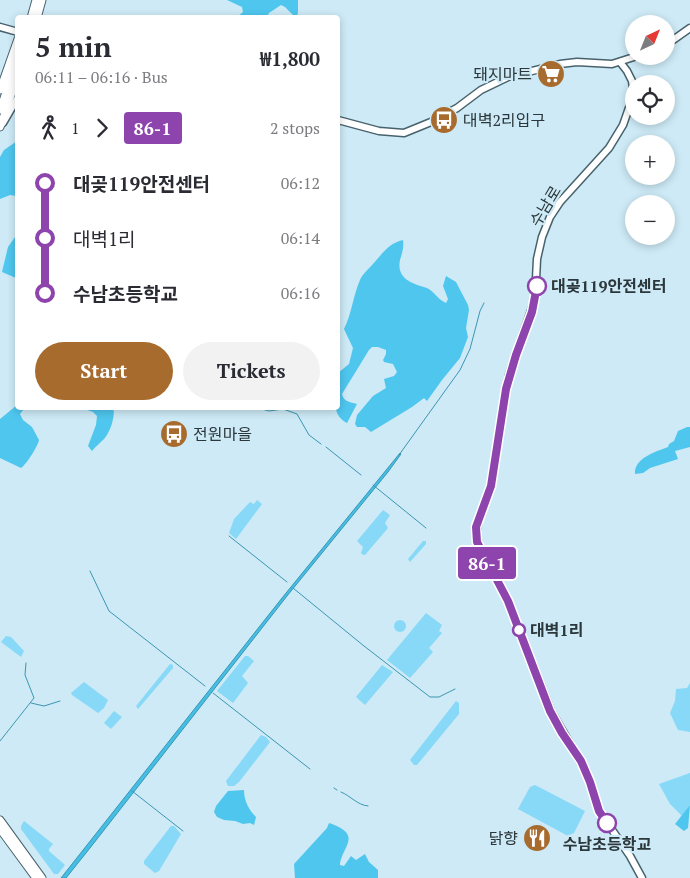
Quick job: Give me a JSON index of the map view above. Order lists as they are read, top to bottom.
{
  "streets": {
    "street": ["수남로"]
  },
  "places": {
    "supermarket": ["돼지마트"],
    "bus stop": ["대벽2리입구", "전원마을"],
    "other": ["대곶119안전센터", "대벽1리", "수남초등학교"],
    "restaurant": ["닭향"]
  },
  "lines": ["bus line 86-1"],
  "north": "top right",
  "page": {
    "on_map": "86-1",
    "map_buttons": ["+", "−"],
    "heading": ["5 min", "06:11 – 06:16 · Bus", "₩1,800"],
    "legs": ["1", "86-1", "2 stops"],
    "list": [
      {
        "name": "대곶119안전센터",
        "value": "06:12"
      },
      {
        "name": "대벽1리",
        "value": "06:14"
      },
      {
        "name": "수남초등학교",
        "value": "06:16"
      }
    ],
    "buttons": ["Start", "Tickets"]
  }
}
